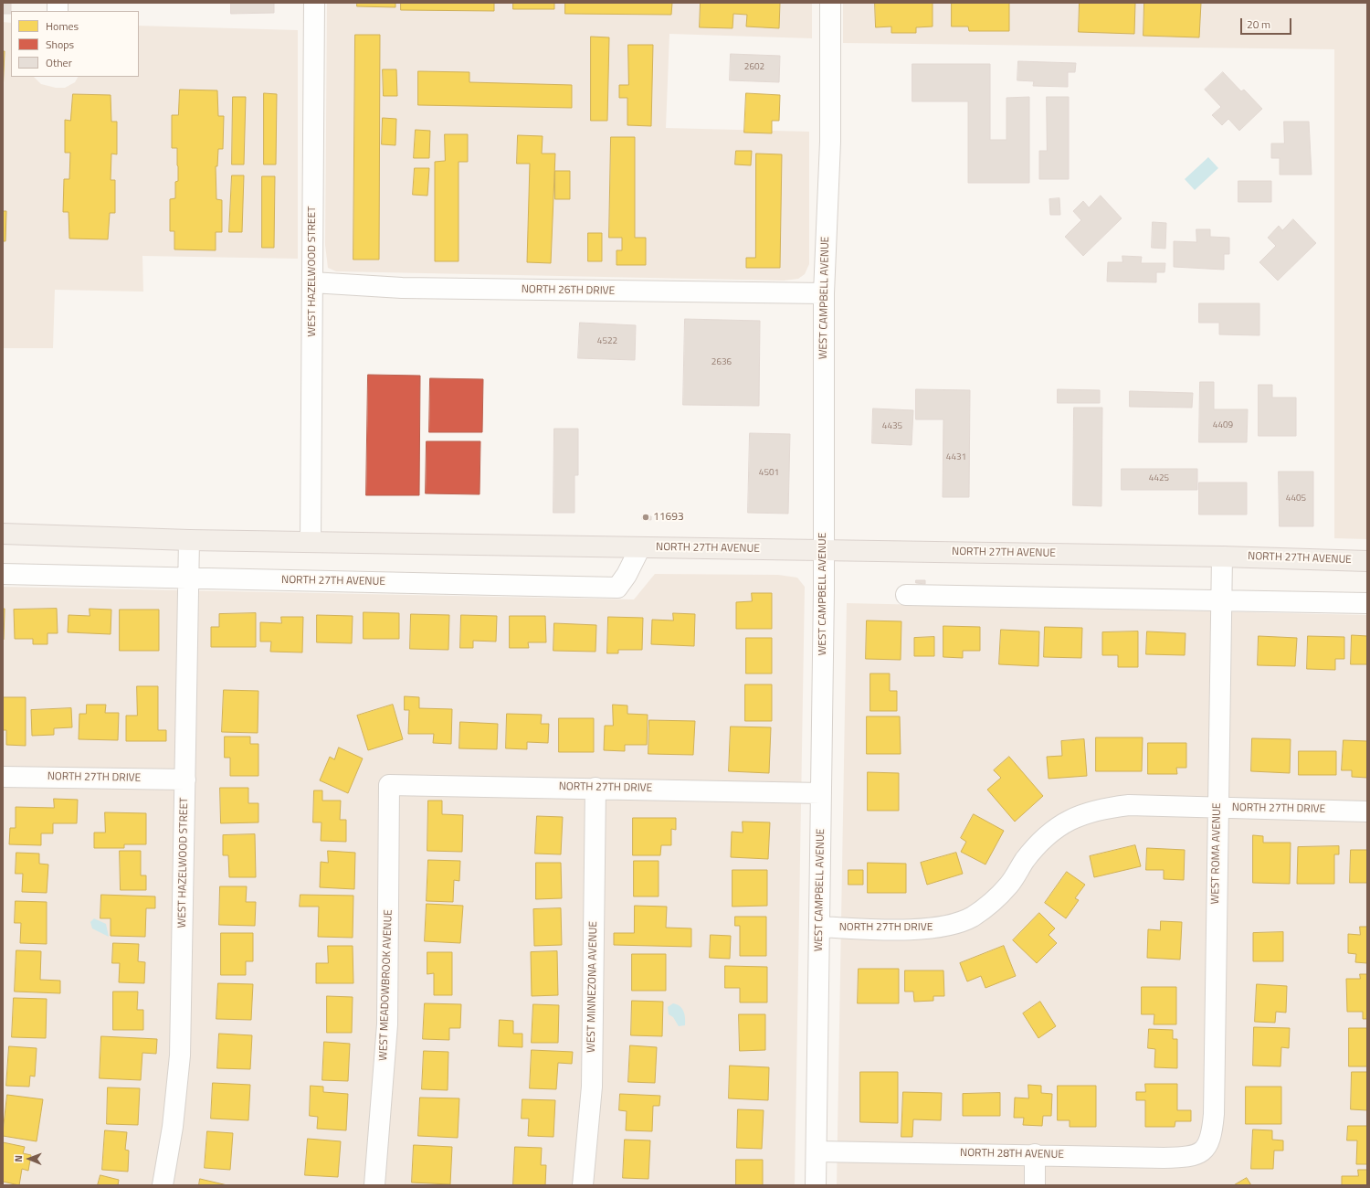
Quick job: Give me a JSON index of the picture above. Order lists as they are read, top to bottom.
{
  "streets": {
    "main road": ["NORTH 27TH AVENUE"],
    "street": [
      "WEST HAZELWOOD STREET",
      "NORTH 26TH DRIVE",
      "WEST CAMPBELL AVENUE",
      "NORTH 27TH DRIVE",
      "WEST ROMA AVENUE",
      "WEST MEADOWBROOK AVENUE",
      "WEST MINNEZONA AVENUE",
      "NORTH 28TH AVENUE"
    ]
  },
  "crossings": [
    ["WEST HAZELWOOD STREET", "NORTH 26TH DRIVE"],
    ["WEST HAZELWOOD STREET", "NORTH 27TH AVENUE"],
    ["WEST HAZELWOOD STREET", "NORTH 27TH DRIVE"],
    ["NORTH 26TH DRIVE", "WEST CAMPBELL AVENUE"],
    ["WEST CAMPBELL AVENUE", "NORTH 27TH AVENUE"],
    ["WEST CAMPBELL AVENUE", "NORTH 27TH DRIVE"],
    ["WEST CAMPBELL AVENUE", "NORTH 28TH AVENUE"],
    ["NORTH 27TH AVENUE", "WEST ROMA AVENUE"],
    ["NORTH 27TH DRIVE", "WEST ROMA AVENUE"],
    ["NORTH 27TH DRIVE", "WEST MEADOWBROOK AVENUE"],
    ["NORTH 27TH DRIVE", "WEST MINNEZONA AVENUE"],
    ["WEST ROMA AVENUE", "NORTH 28TH AVENUE"]
  ],
  "places": ["11693"],
  "house_numbers": [
    "2602",
    "4522",
    "2636",
    "4409",
    "4435",
    "4431",
    "4501",
    "4425",
    "4405"
  ],
  "legend": ["Homes", "Shops", "Other"],
  "scale_bar": "20 m",
  "north": "left"
}
